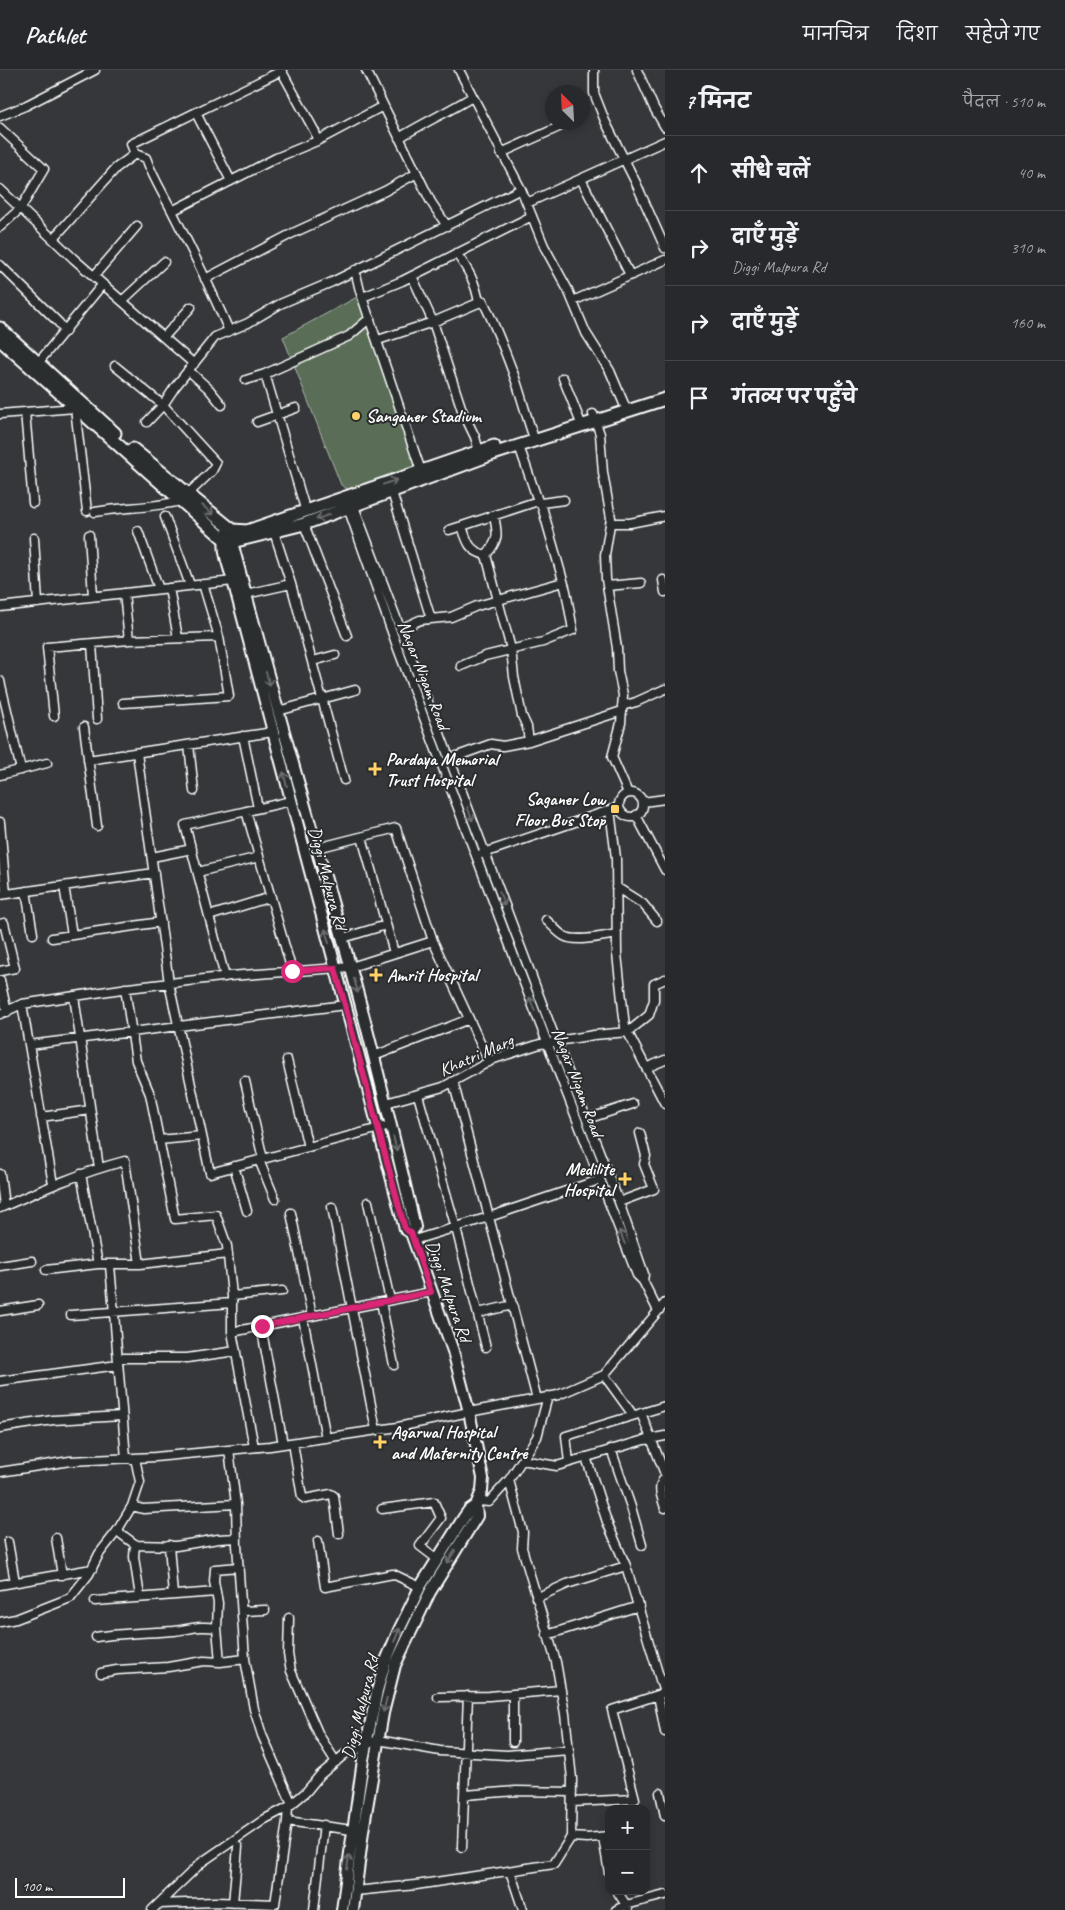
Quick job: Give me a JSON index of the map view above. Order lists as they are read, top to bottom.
{
  "streets": {
    "main road": ["Diggi Malpura Rd"],
    "street": ["Nagar Nigam Road", "Khatri Marg"]
  },
  "crossings": [
    ["Nagar Nigam Road", "Khatri Marg"],
    ["Diggi Malpura Rd", "Khatri Marg"]
  ],
  "places": {
    "other": ["Sanganer Stadium"],
    "health": [
      "Pardaya Memorial Trust Hospital",
      "Amrit Hospital",
      "Medilite Hospital",
      "Agarwal Hospital and Maternity Centre"
    ],
    "transit": ["Saganer Low Floor Bus Stop"]
  },
  "scale_bar": "100 m",
  "north": "top left",
  "page": {
    "header": "Pathlet",
    "nav": ["मानचित्र", "दिशा", "सहेजे गए"],
    "heading": ["7 मिनट", "पैदल · 510 m"],
    "list": [
      ["सीधे चलें", "40 m"],
      ["दाएँ मुड़ें", "Diggi Malpura Rd", "310 m"],
      ["दाएँ मुड़ें", "160 m"],
      "गंतव्य पर पहुँचे"
    ],
    "map_buttons": ["+", "−"],
    "scale": "100 m"
  }
}
